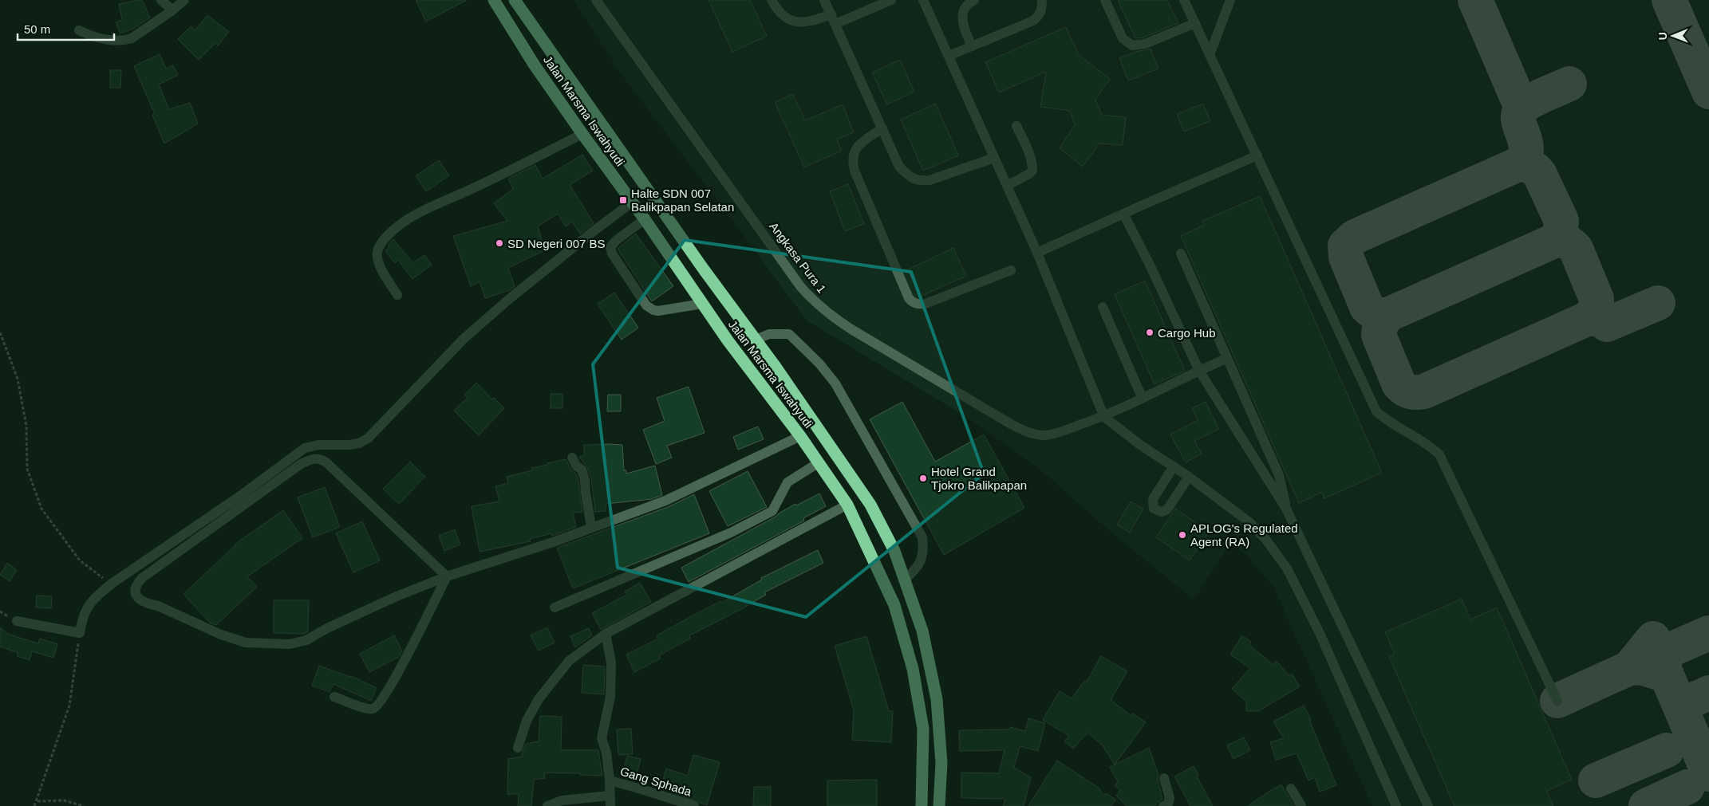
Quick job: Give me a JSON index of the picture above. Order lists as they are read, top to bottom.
{
  "streets": {
    "highway": ["Jalan Marsma Iswahyudi"],
    "street": ["Angkasa Pura 1", "Gang Sphada"]
  },
  "places": {
    "transit": ["Halte SDN 007 Balikpapan Selatan"],
    "other": [
      "SD Negeri 007 BS",
      "Cargo Hub",
      "Hotel Grand Tjokro Balikpapan",
      "APLOG's Regulated Agent (RA)"
    ]
  },
  "scale_bar": "50 m",
  "north": "left"
}
